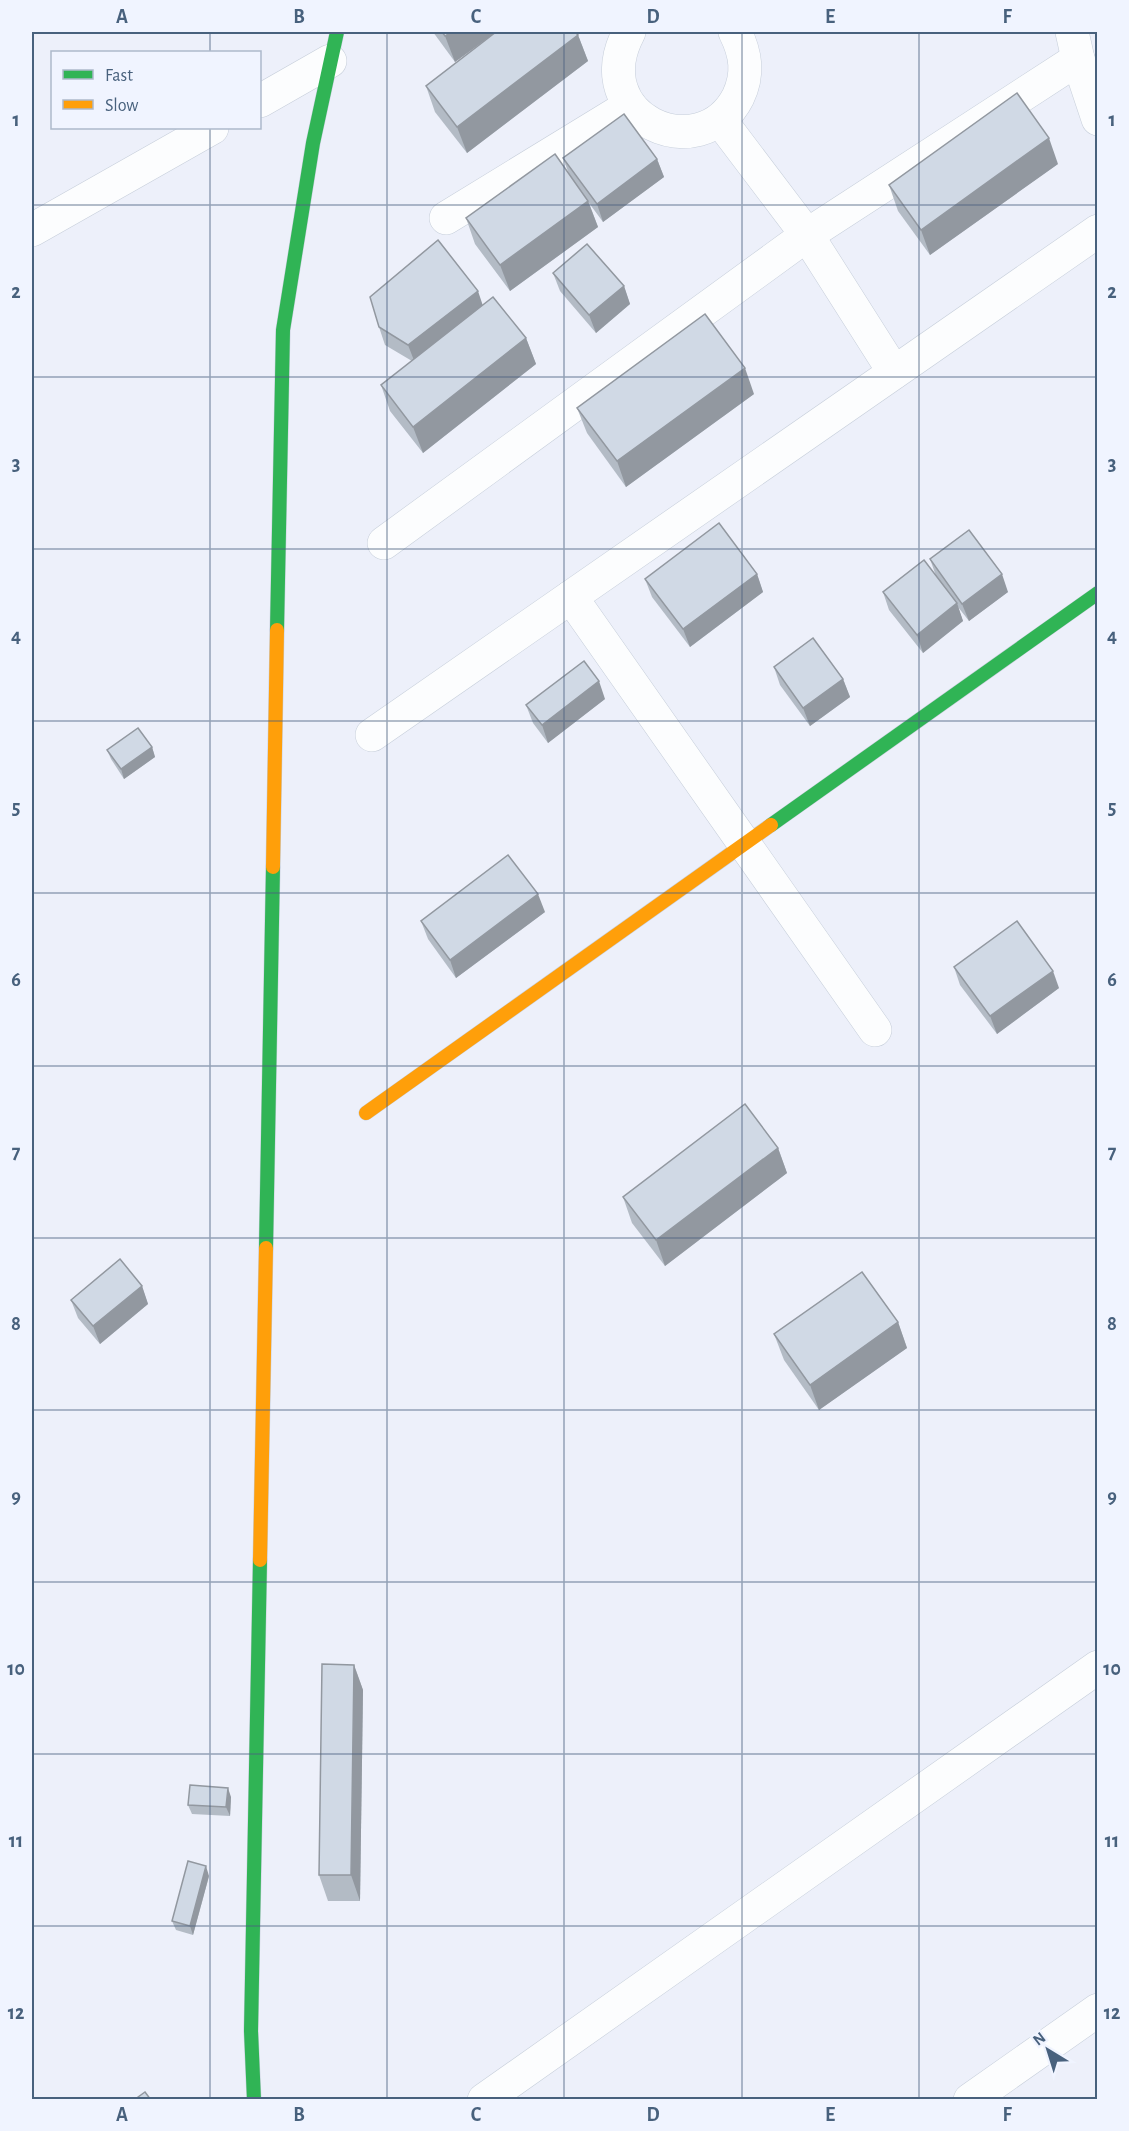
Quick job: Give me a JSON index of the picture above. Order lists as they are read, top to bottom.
{
  "legend": ["Fast", "Slow"],
  "north": "top left",
  "grid": {
    "columns": [
      "A",
      "B",
      "C",
      "D",
      "E",
      "F"
    ],
    "rows": [
      "1",
      "2",
      "3",
      "4",
      "5",
      "6",
      "7",
      "8",
      "9",
      "10",
      "11",
      "12"
    ]
  }
}
